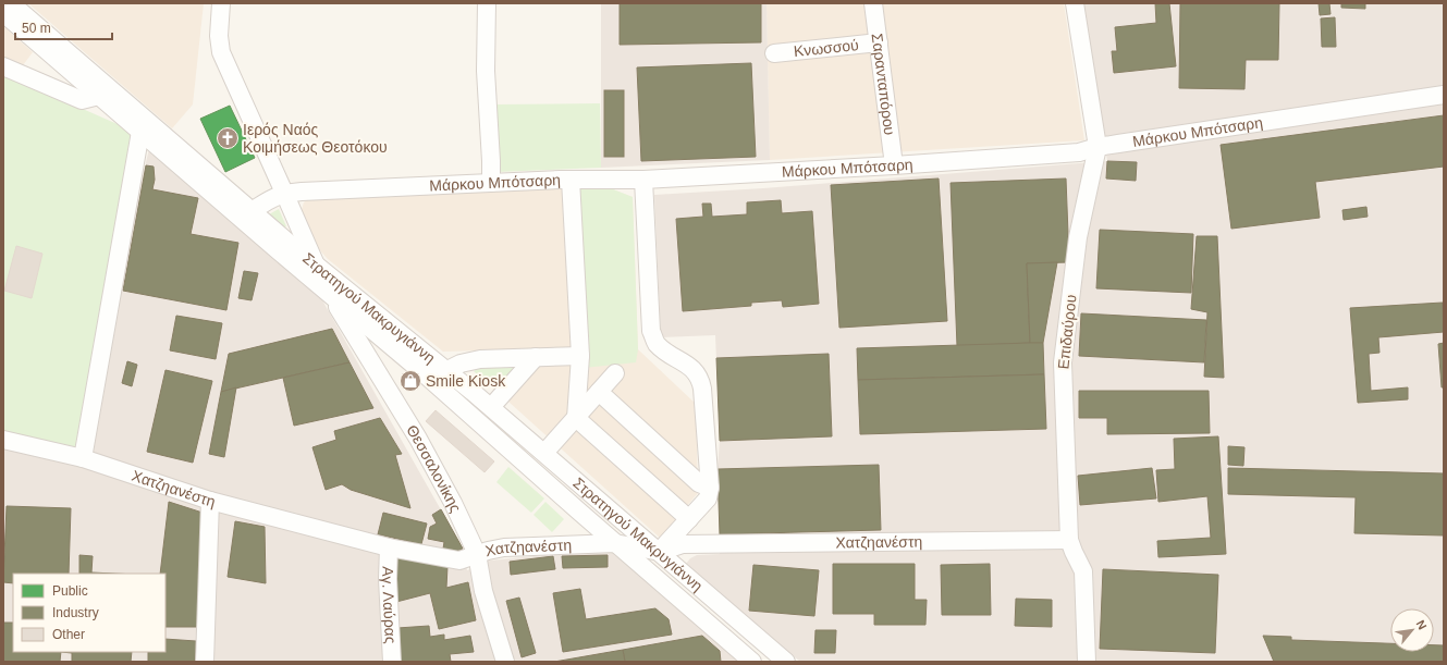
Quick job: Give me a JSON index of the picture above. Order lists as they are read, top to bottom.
{
  "streets": {
    "street": [
      "Κνωσσού",
      "Σαρανταπόρου",
      "Μάρκου Μπότσαρη",
      "Στρατηγού Μακρυγιάννη",
      "Επιδαύρου",
      "Θεσσαλονίκης",
      "Χατζηανέστη",
      "Αγ. Λαύρας"
    ]
  },
  "crossings": [
    ["Κνωσσού", "Σαρανταπόρου"],
    ["Σαρανταπόρου", "Μάρκου Μπότσαρη"],
    ["Μάρκου Μπότσαρη", "Στρατηγού Μακρυγιάννη"],
    ["Μάρκου Μπότσαρη", "Επιδαύρου"],
    ["Στρατηγού Μακρυγιάννη", "Θεσσαλονίκης"],
    ["Στρατηγού Μακρυγιάννη", "Χατζηανέστη"],
    ["Επιδαύρου", "Χατζηανέστη"],
    ["Θεσσαλονίκης", "Χατζηανέστη"],
    ["Χατζηανέστη", "Αγ. Λαύρας"]
  ],
  "places": {
    "church": ["Ιερός Ναός Κοιμήσεως Θεοτόκου"],
    "shop": ["Smile Kiosk"]
  },
  "legend": ["Public", "Industry", "Other"],
  "scale_bar": "50 m",
  "north": "top right"
}
